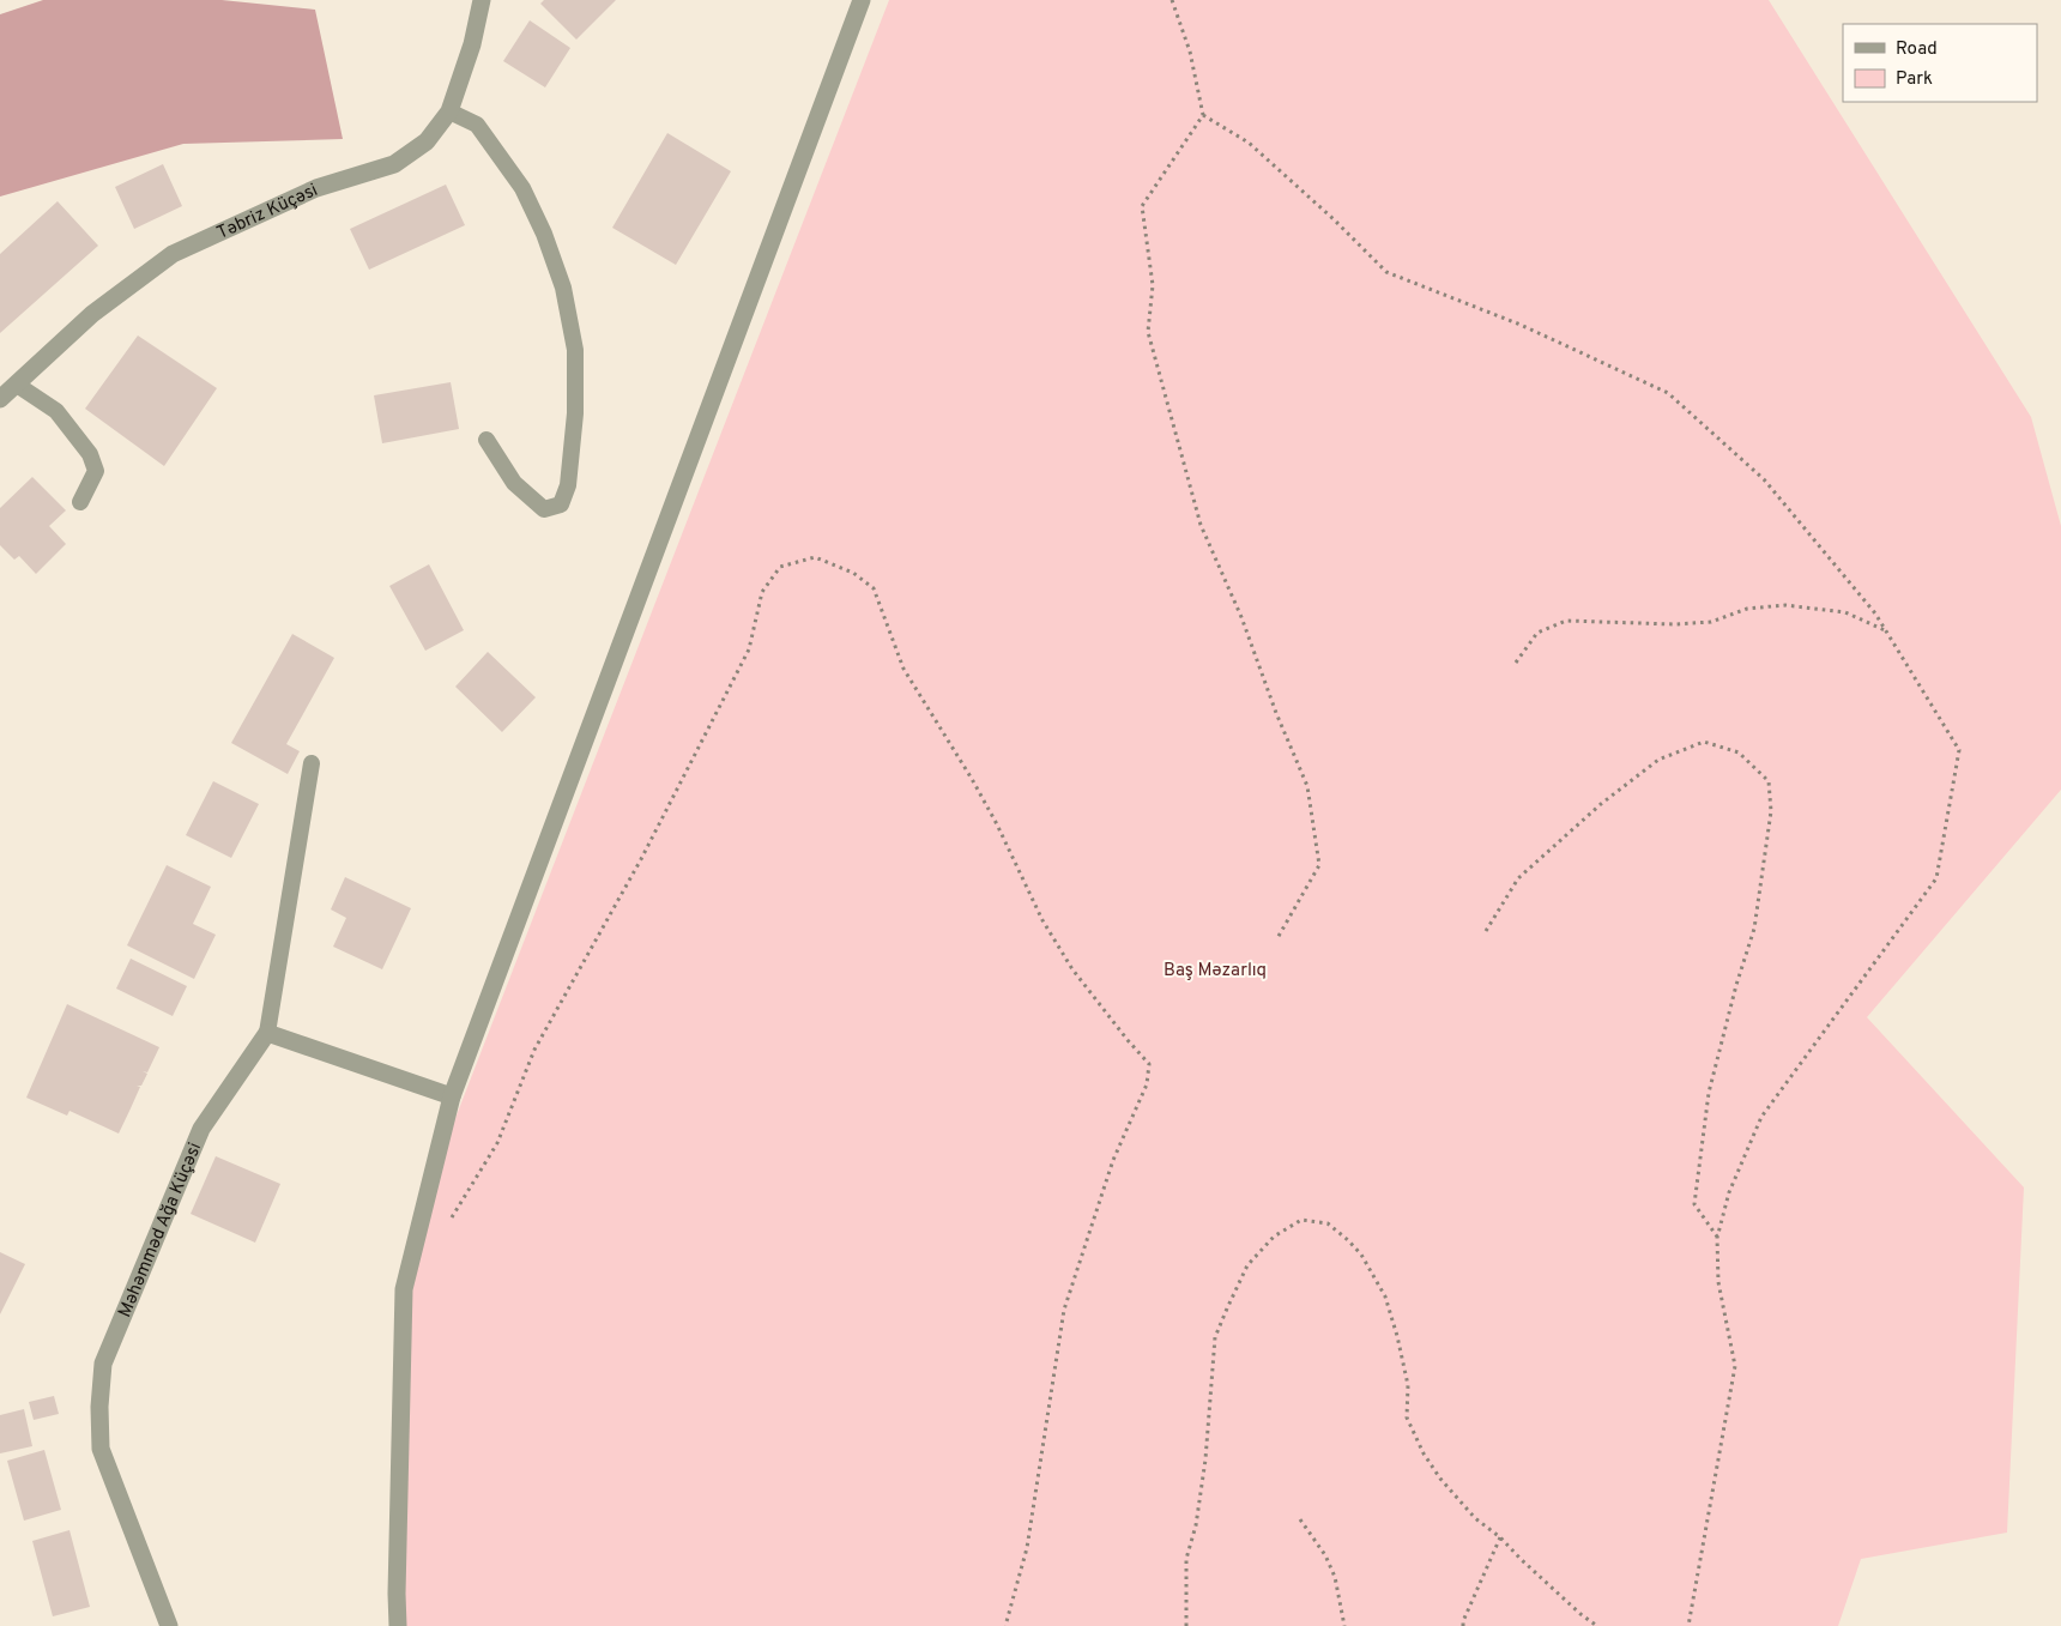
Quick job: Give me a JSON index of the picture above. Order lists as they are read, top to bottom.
{
  "streets": {
    "street": ["Təbriz Küçəsi", "Məhəmməd Ağa Küçəsi"]
  },
  "parks": ["Baş Məzarlıq"],
  "legend": ["Road", "Park"]
}
